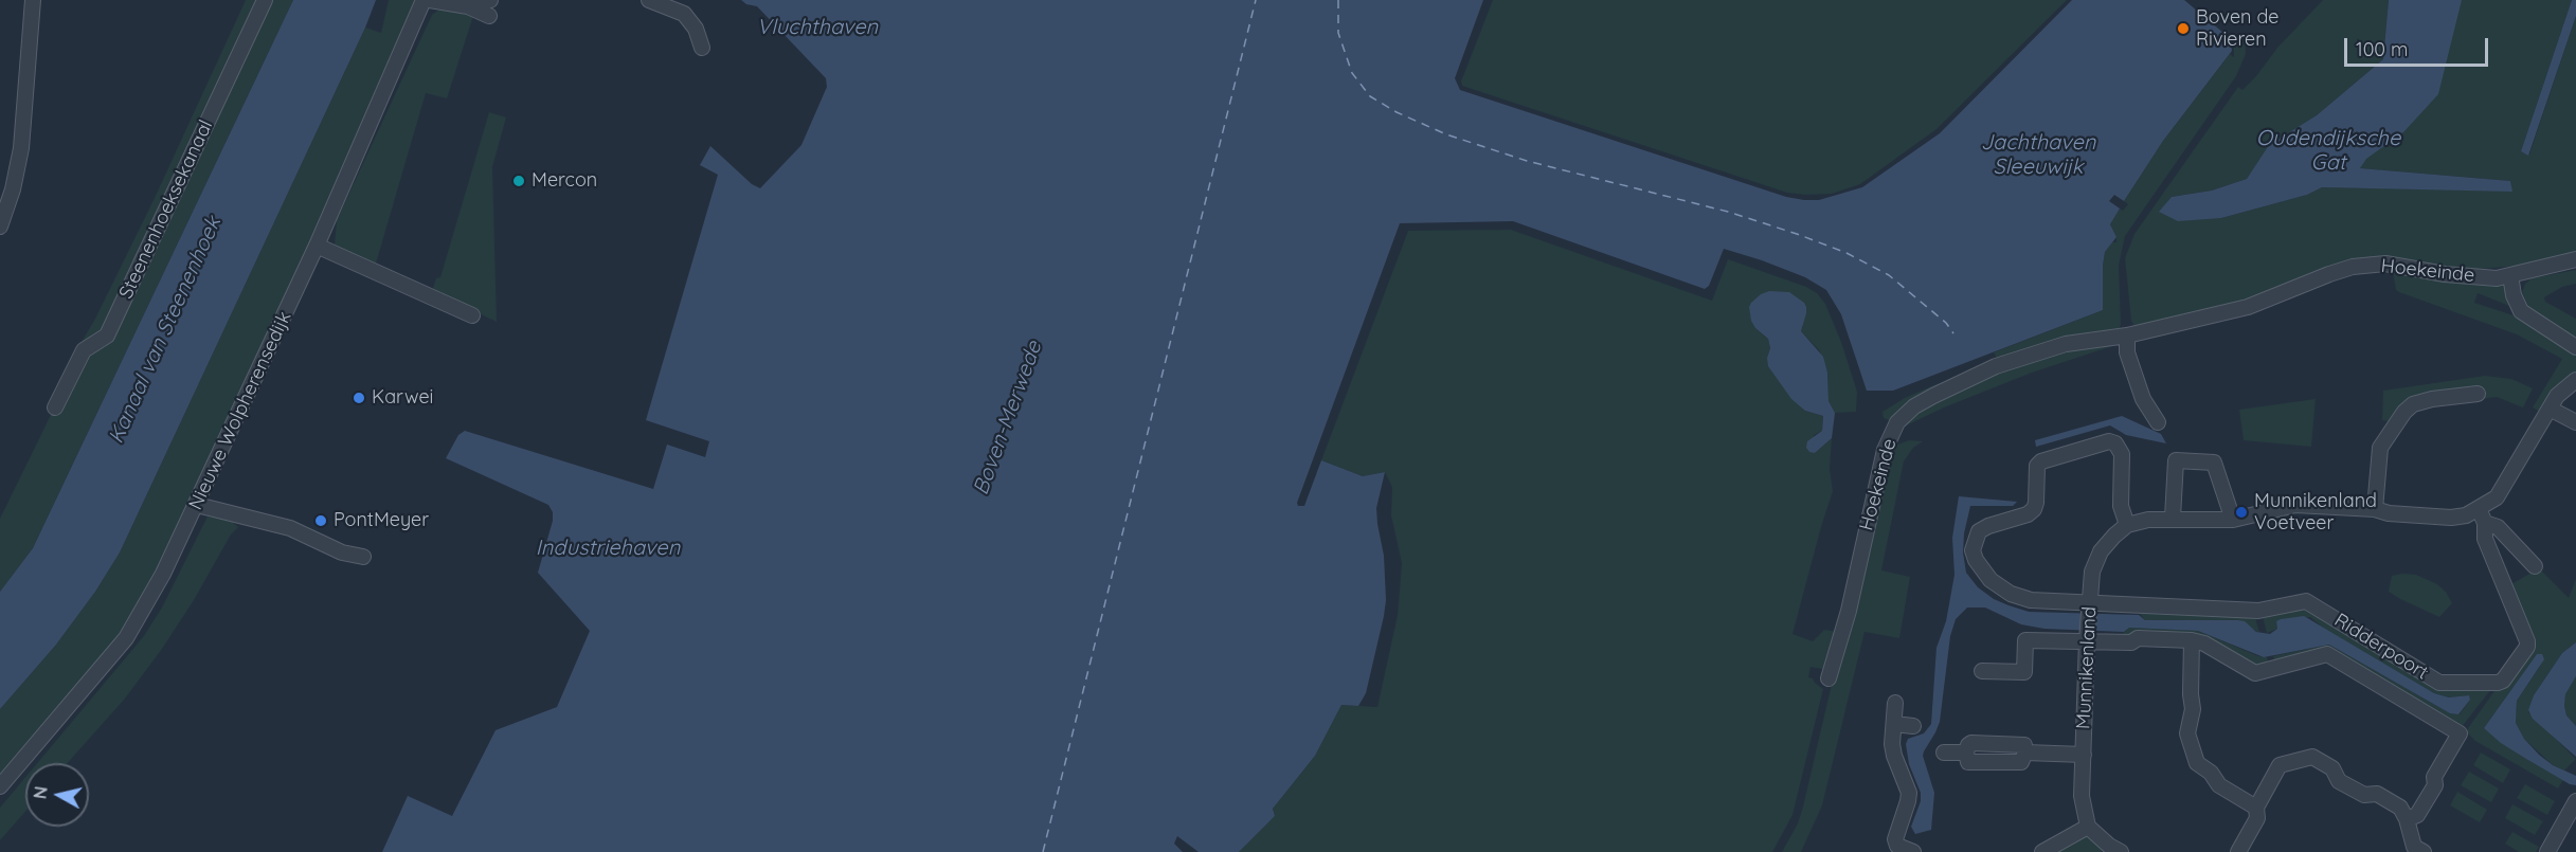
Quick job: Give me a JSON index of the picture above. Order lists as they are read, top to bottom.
{
  "streets": {
    "street": [
      "Steenenhoeksekanaal",
      "Hoekeinde",
      "Nieuwe Wolpherensedijk",
      "Ridderpoort",
      "Munnikenland"
    ]
  },
  "crossings": [
    ["Ridderpoort", "Munnikenland"]
  ],
  "water": [
    "Vluchthaven",
    "Oudendijksche Gat",
    "Jachthaven Sleeuwijk",
    "Kanaal van Steenenhoek",
    "Boven-Merwede",
    "Industriehaven"
  ],
  "places": [
    "Boven de Rivieren",
    "Mercon",
    "Karwei",
    "Munnikenland Voetveer",
    "PontMeyer"
  ],
  "scale_bar": "100 m",
  "north": "left"
}
